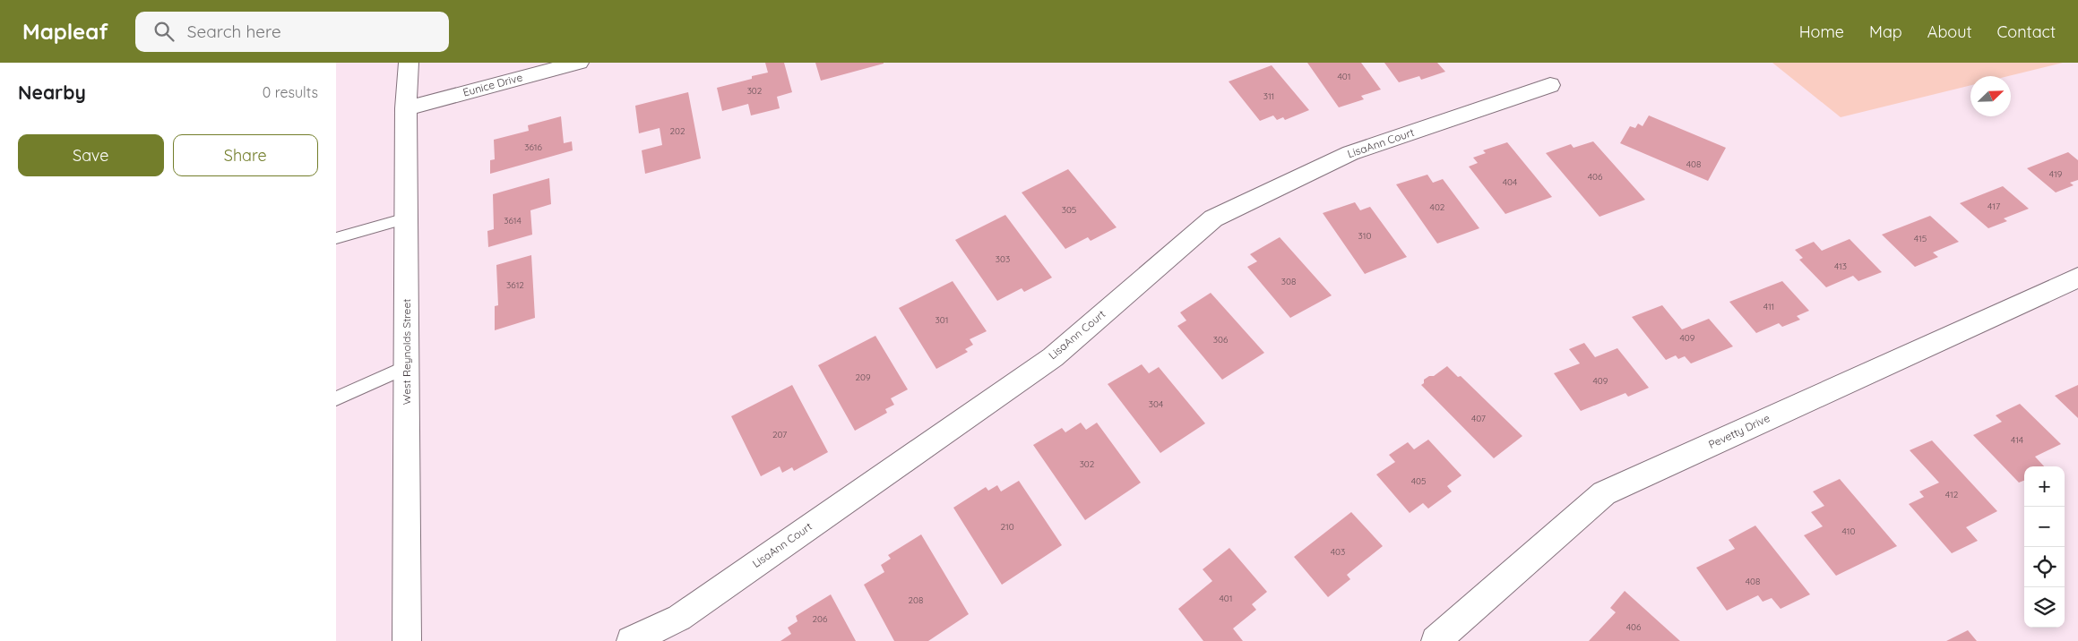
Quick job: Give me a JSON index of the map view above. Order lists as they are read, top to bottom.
{
  "streets": {
    "street": [
      "Eunice Drive",
      "LisaAnn Court",
      "West Reynolds Street",
      "Pevetty Drive"
    ]
  },
  "crossings": [
    ["Eunice Drive", "West Reynolds Street"]
  ],
  "house_numbers": [
    "401",
    "302",
    "311",
    "202",
    "3616",
    "408",
    "419",
    "406",
    "404",
    "417",
    "402",
    "305",
    "3614",
    "310",
    "415",
    "303",
    "413",
    "308",
    "3612",
    "411",
    "301",
    "409",
    "306",
    "209",
    "409",
    "304",
    "407",
    "207",
    "414",
    "302",
    "405",
    "412",
    "210",
    "410",
    "403",
    "408",
    "401",
    "208",
    "206",
    "406"
  ],
  "north": "top right",
  "page": {
    "header": "Mapleaf",
    "search": "Search here",
    "nav": [
      "Home",
      "Map",
      "About",
      "Contact"
    ],
    "heading": ["Nearby", "0 results"],
    "buttons": ["Save", "Share"],
    "map_buttons": ["+", "−"]
  }
}
